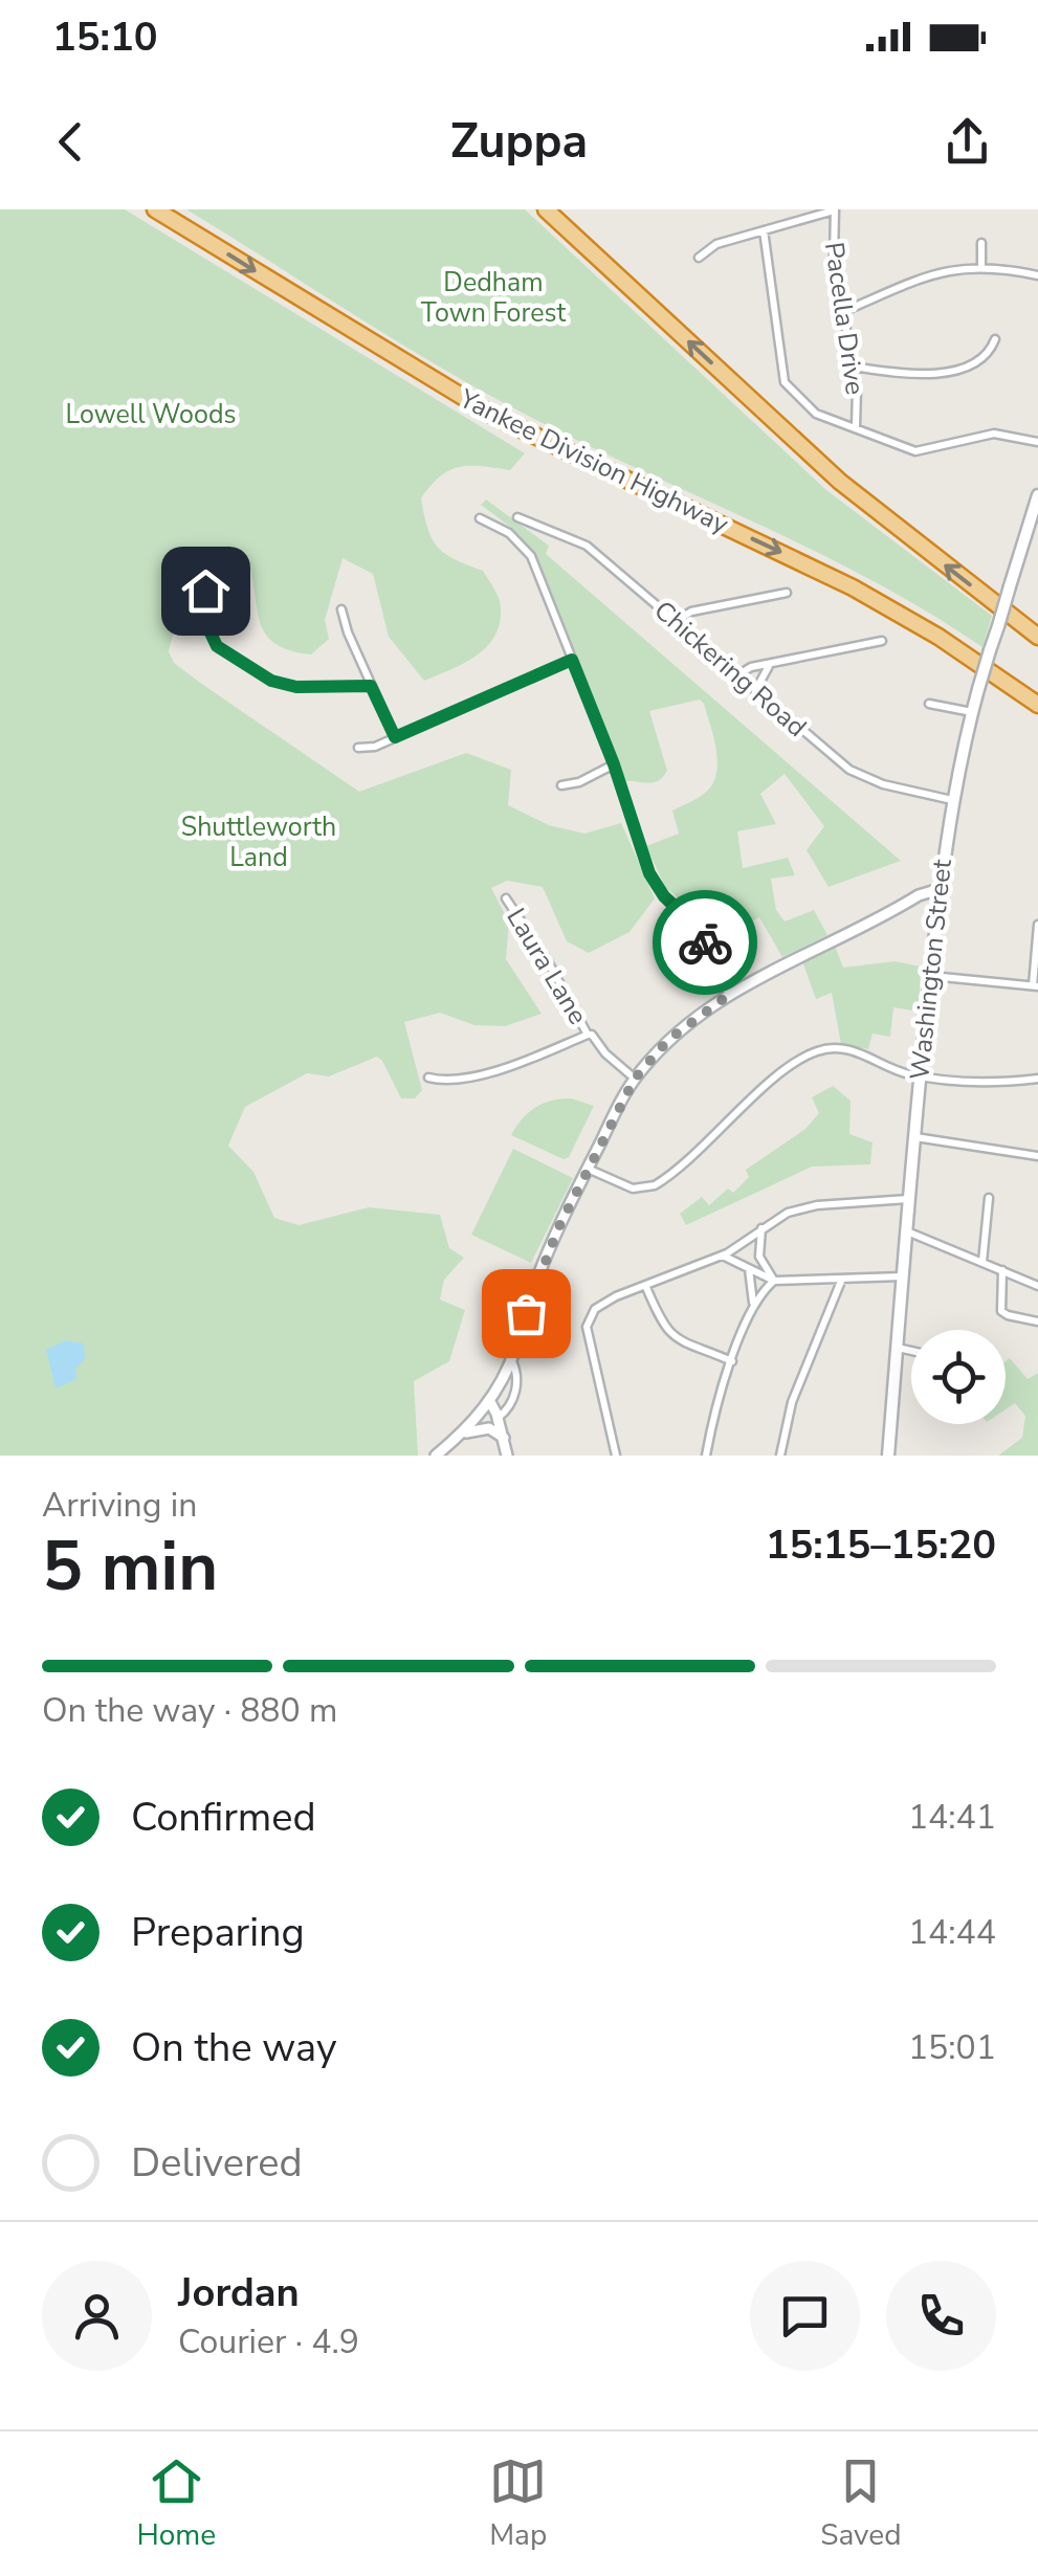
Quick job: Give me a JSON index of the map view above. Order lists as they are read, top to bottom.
{
  "streets": {
    "highway": ["Yankee Division Highway"],
    "main road": ["Washington Street"],
    "street": ["Pacella Drive", "Chickering Road", "Laura Lane"]
  },
  "crossings": [
    ["Chickering Road", "Washington Street"]
  ],
  "parks": ["Dedham Town Forest", "Lowell Woods", "Shuttleworth Land"],
  "page": {
    "status": "15:10",
    "header": "Zuppa",
    "heading": ["5 min", "Arriving in", "15:15–15:20"],
    "panel": ["Jordan", "Courier · 4.9"],
    "bar": "On the way · 880 m",
    "list": [
      ["Confirmed", "14:41"],
      ["Preparing", "14:44"],
      ["On the way", "15:01"],
      "Delivered"
    ],
    "tabs": ["Home", "Map", "Saved"]
  }
}
